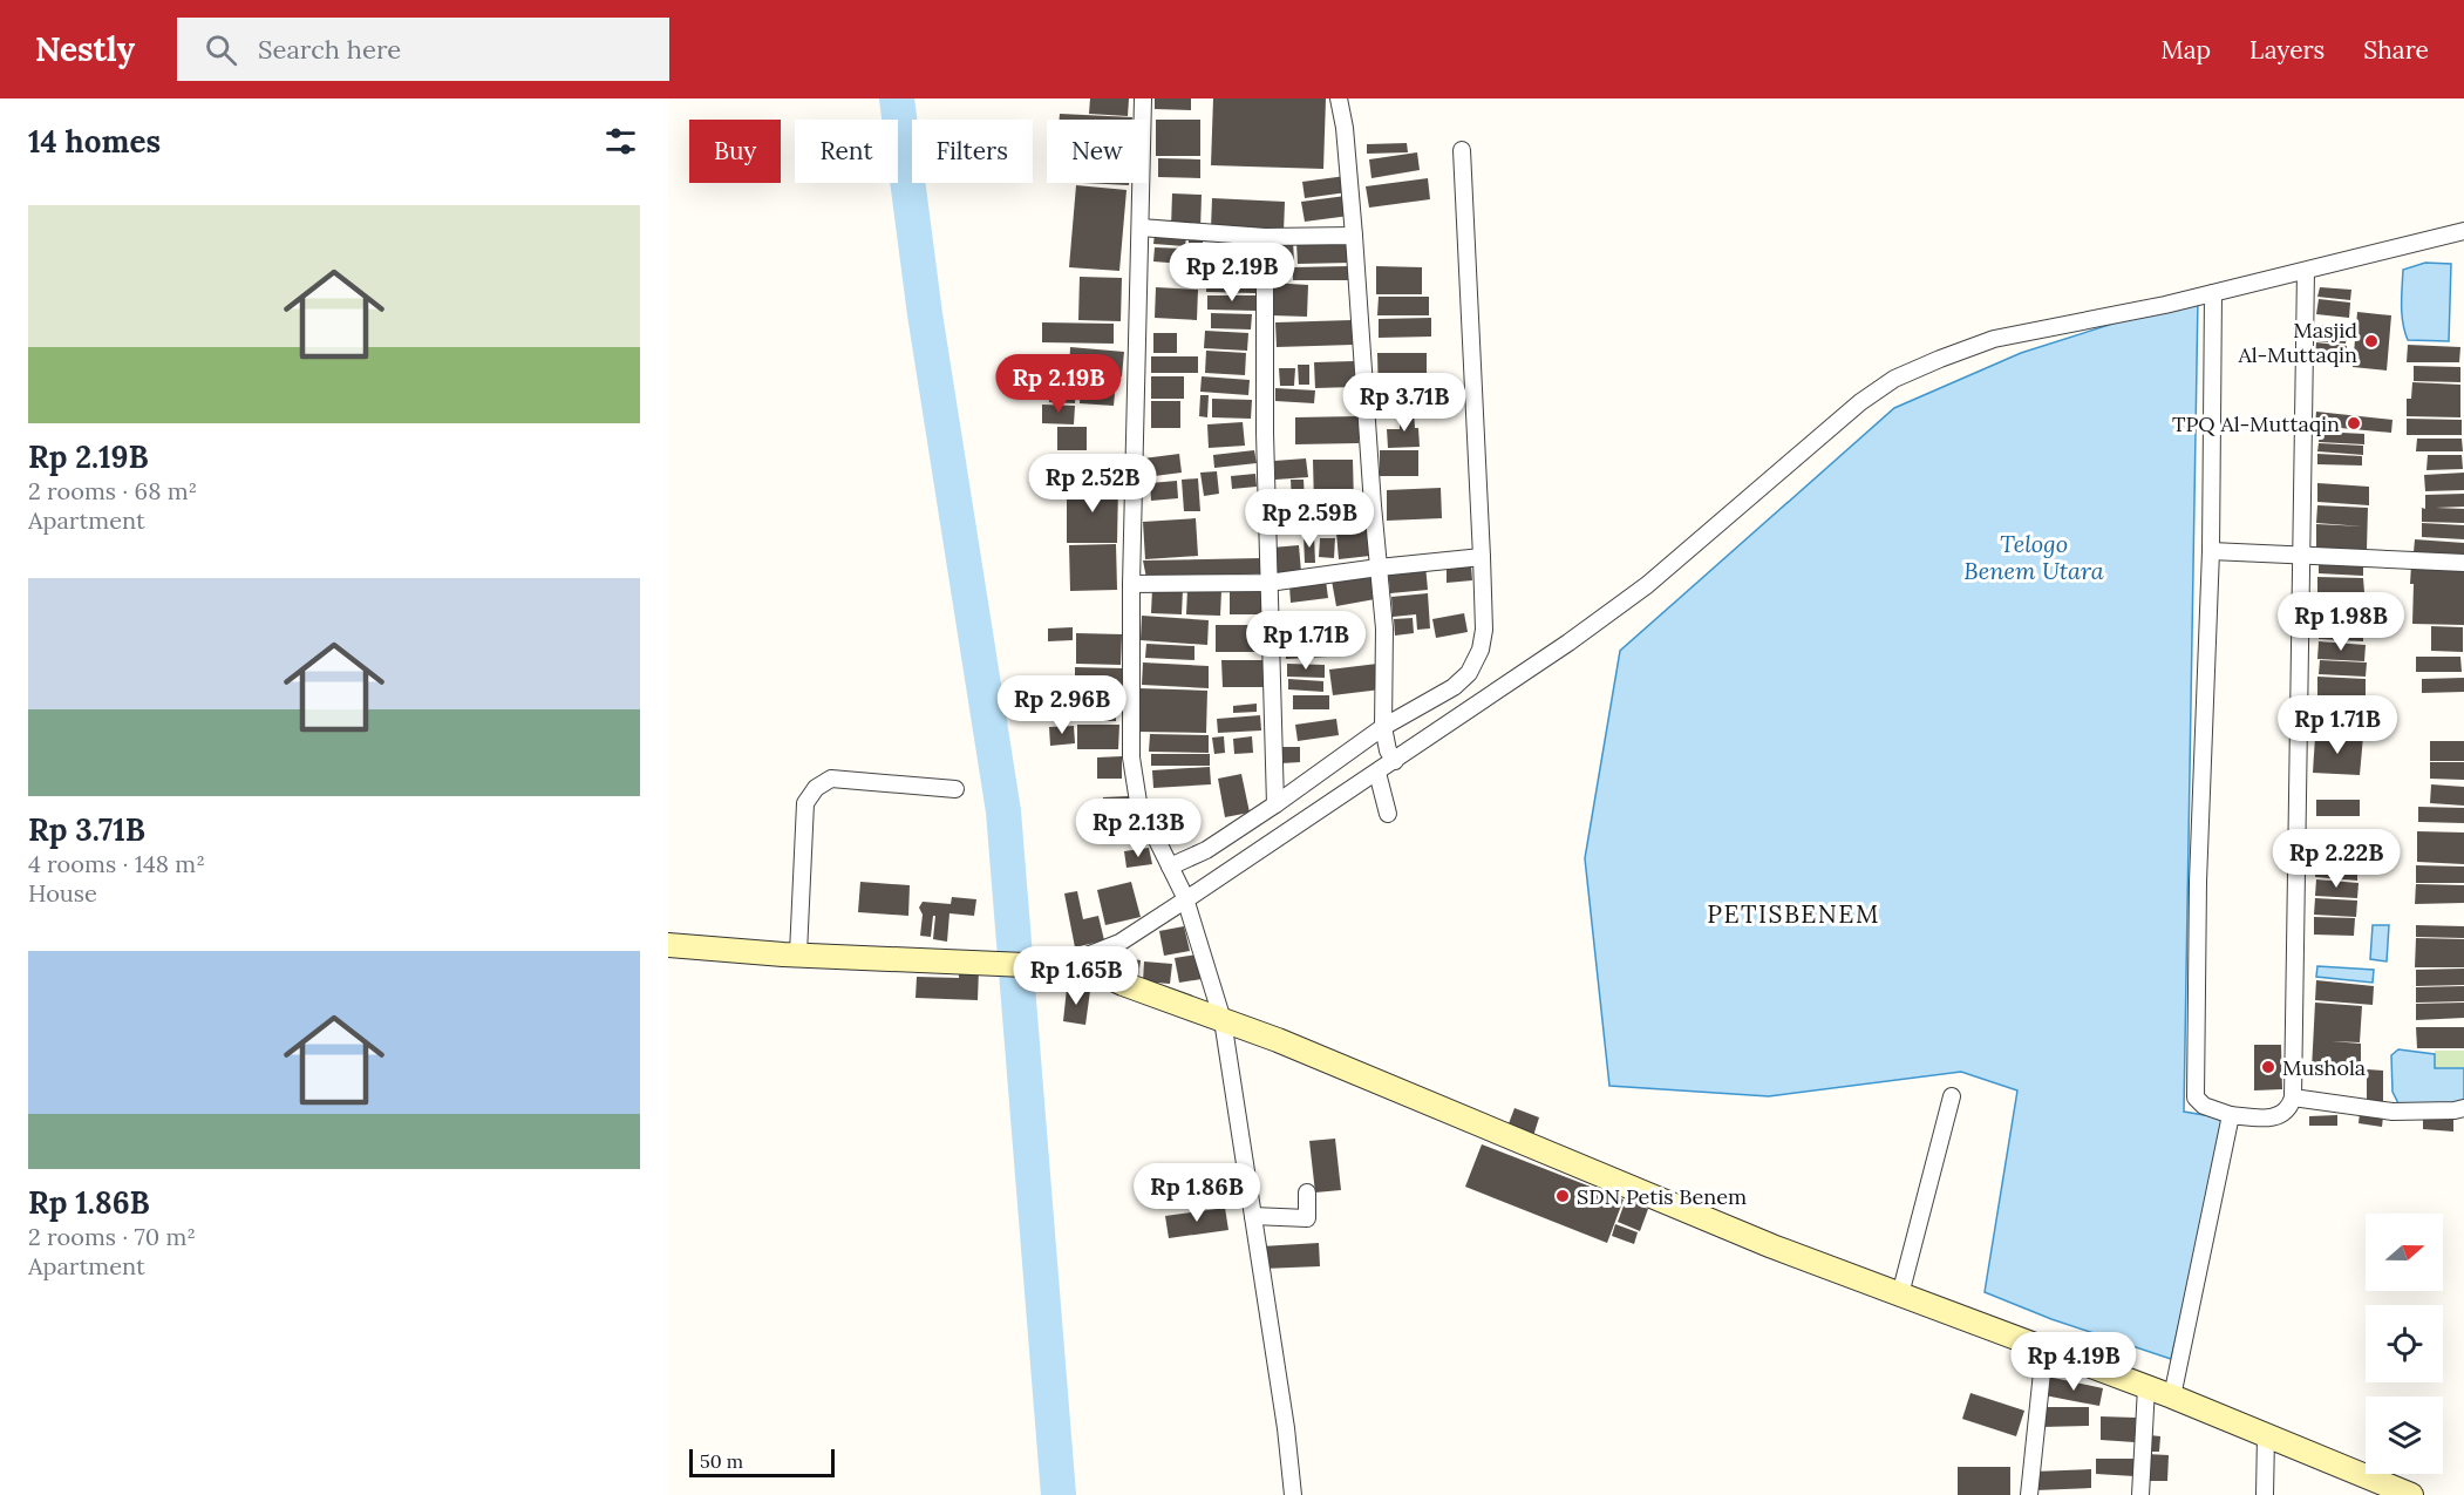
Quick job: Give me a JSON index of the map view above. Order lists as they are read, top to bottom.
{
  "districts": ["PETISBENEM"],
  "water": ["Telogo Benem Utara"],
  "places": [
    "Masjid Al-Muttaqin",
    "TPQ Al-Muttaqin",
    "Mushola",
    "SDN Petis Benem"
  ],
  "scale_bar": "50 m",
  "north": "right",
  "page": {
    "header": "Nestly",
    "search": "Search here",
    "nav": ["Map", "Layers", "Share"],
    "heading": "14 homes",
    "chip": [
      "Buy",
      "Rent",
      "Filters",
      "New"
    ],
    "list": [
      {
        "name": "Rp 2.19B",
        "note": "2 rooms · 68 m² · Apartment"
      },
      {
        "name": "Rp 3.71B",
        "note": "4 rooms · 148 m² · House"
      },
      {
        "name": "Rp 1.86B",
        "note": "2 rooms · 70 m² · Apartment"
      }
    ],
    "price": [
      "Rp 2.19B",
      "Rp 2.19B",
      "Rp 3.71B",
      "Rp 2.52B",
      "Rp 2.59B",
      "Rp 1.98B",
      "Rp 1.71B",
      "Rp 2.96B",
      "Rp 1.71B",
      "Rp 2.13B",
      "Rp 2.22B",
      "Rp 1.65B",
      "Rp 1.86B",
      "Rp 4.19B"
    ],
    "scale": "50 m"
  }
}
